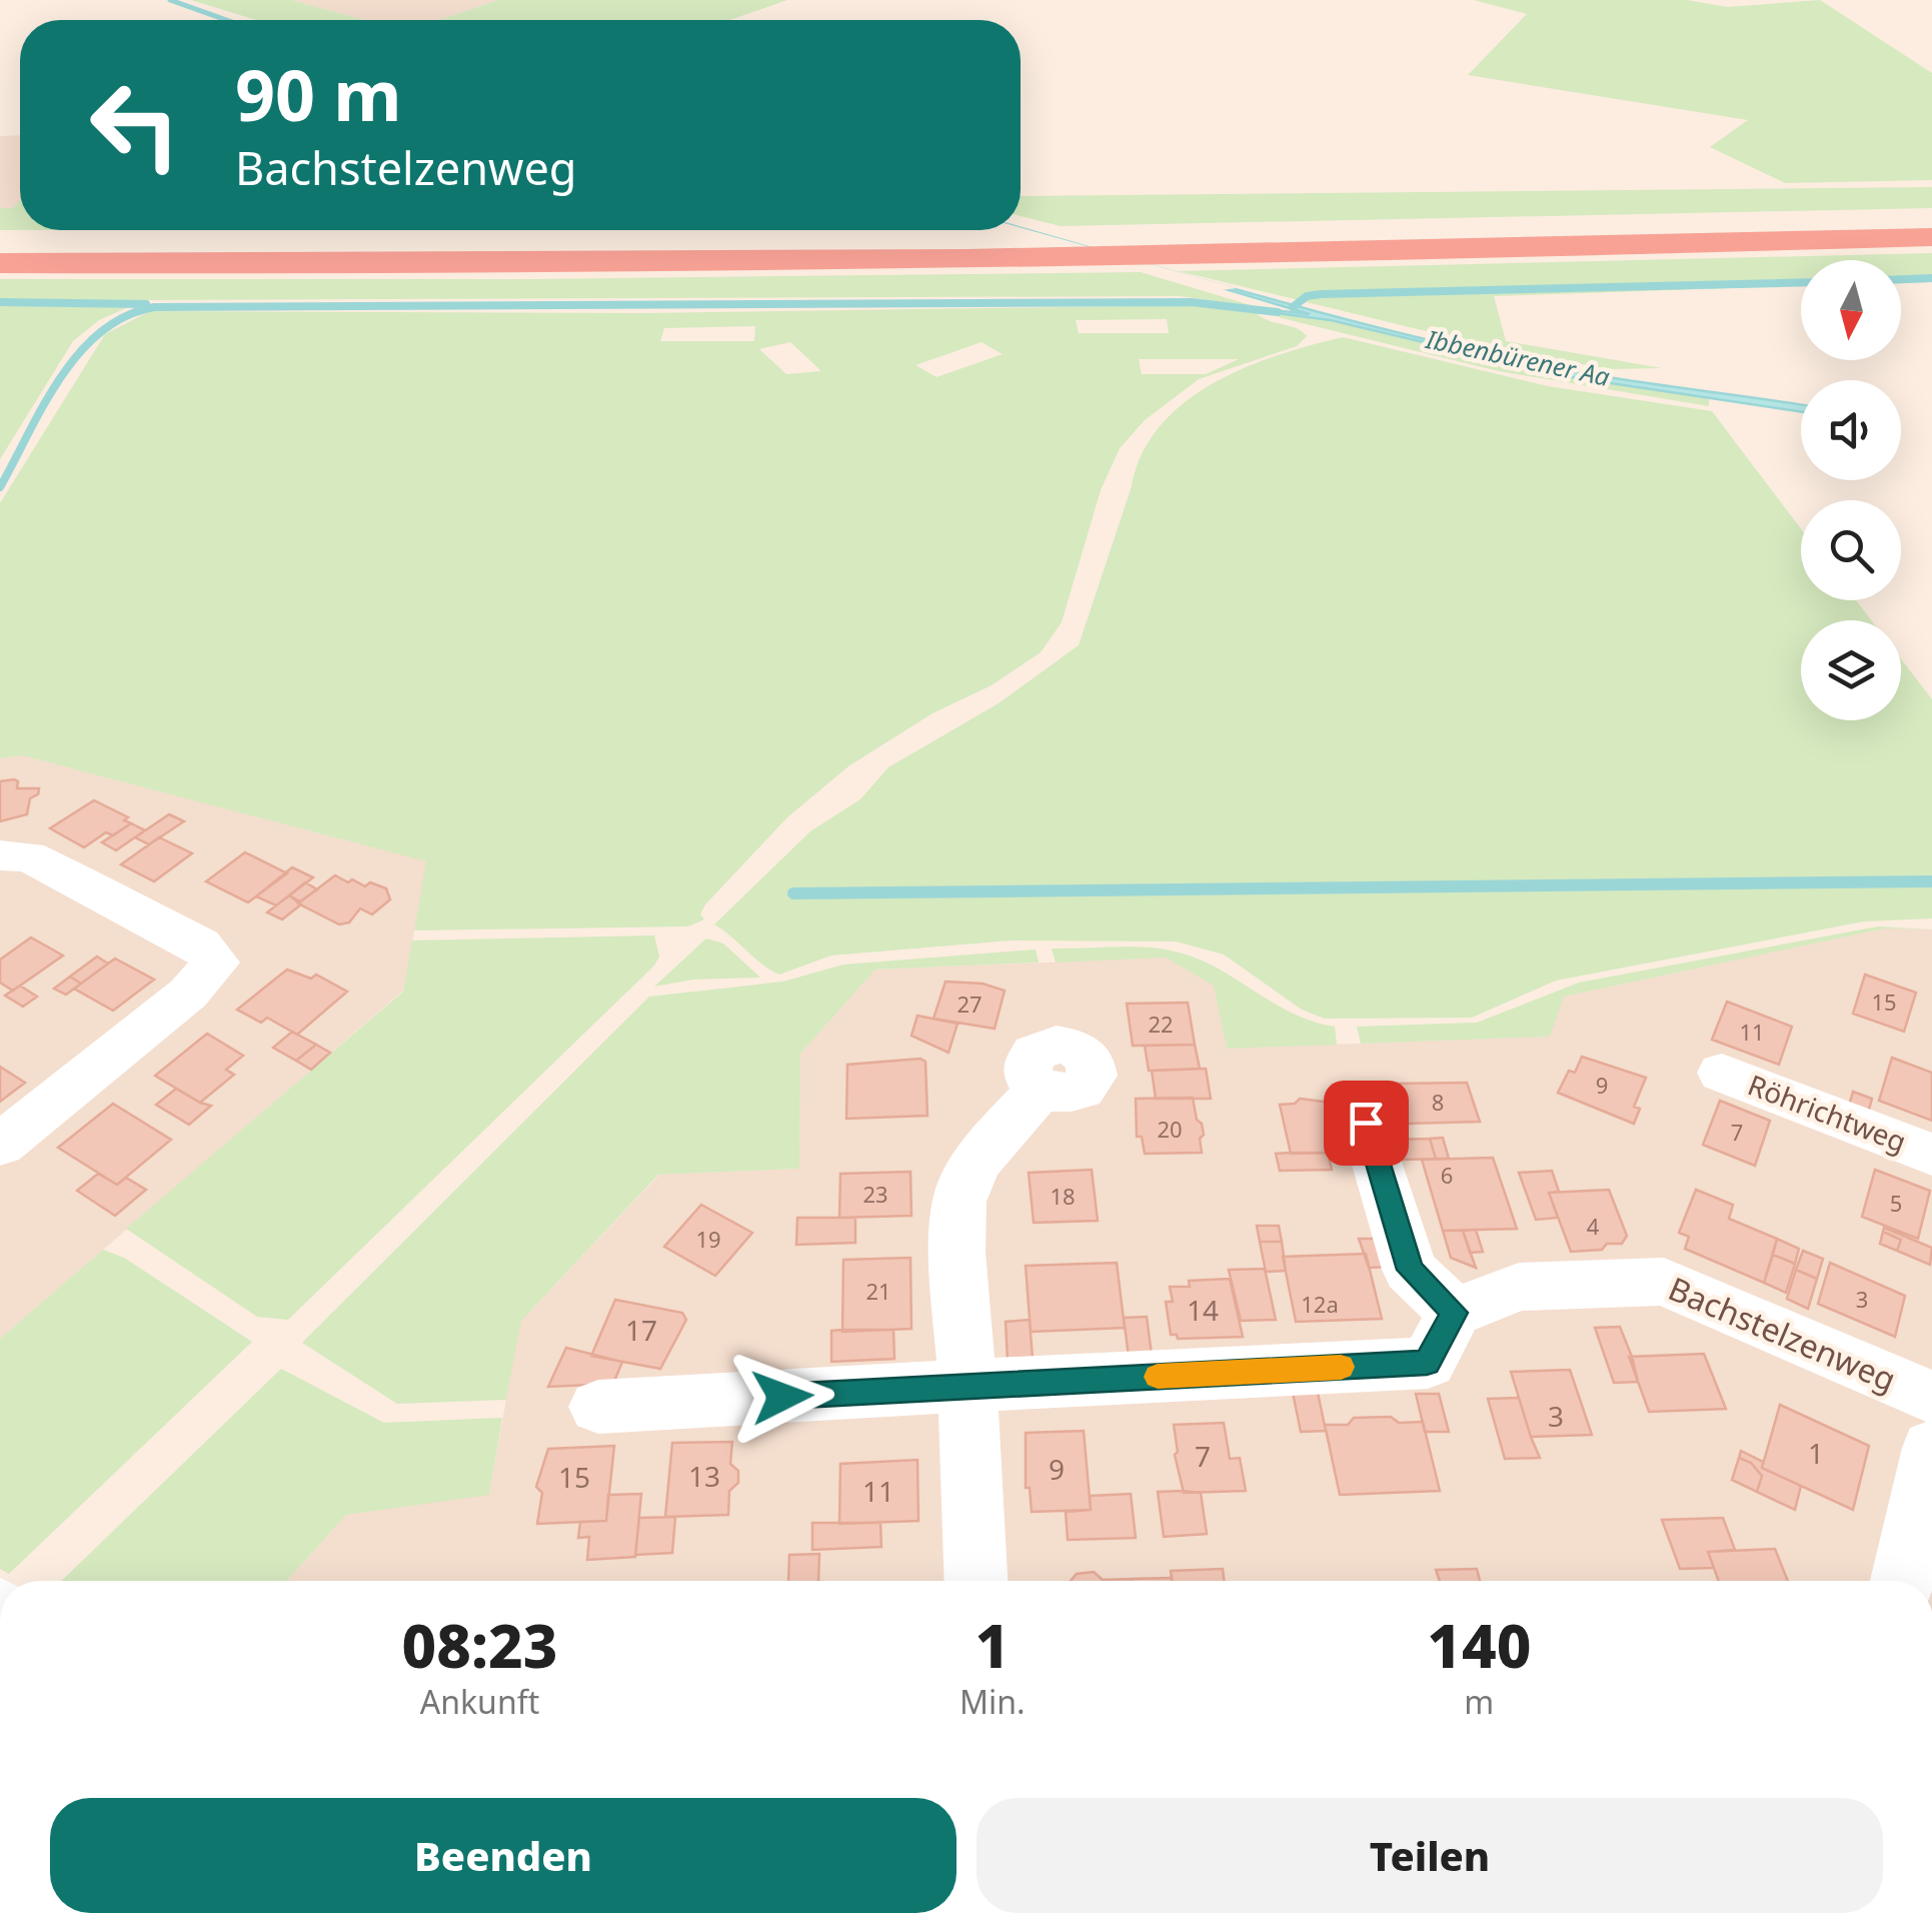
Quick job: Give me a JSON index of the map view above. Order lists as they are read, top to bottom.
{
  "streets": {
    "street": ["Röhrichtweg", "Bachstelzenweg"]
  },
  "water": ["Ibbenbürener Aa"],
  "house_numbers": [
    "15",
    "27",
    "22",
    "11",
    "9",
    "8",
    "20",
    "7",
    "6",
    "23",
    "18",
    "5",
    "4",
    "19",
    "21",
    "3",
    "12a",
    "14",
    "17",
    "3",
    "1",
    "7",
    "9",
    "13",
    "15",
    "11"
  ],
  "north": "bottom",
  "page": {
    "turn": ["90 m", "Bachstelzenweg"],
    "eta": [
      "08:23",
      "Ankunft",
      "1",
      "Min.",
      "140",
      "m"
    ],
    "buttons": ["Beenden", "Teilen"]
  }
}
